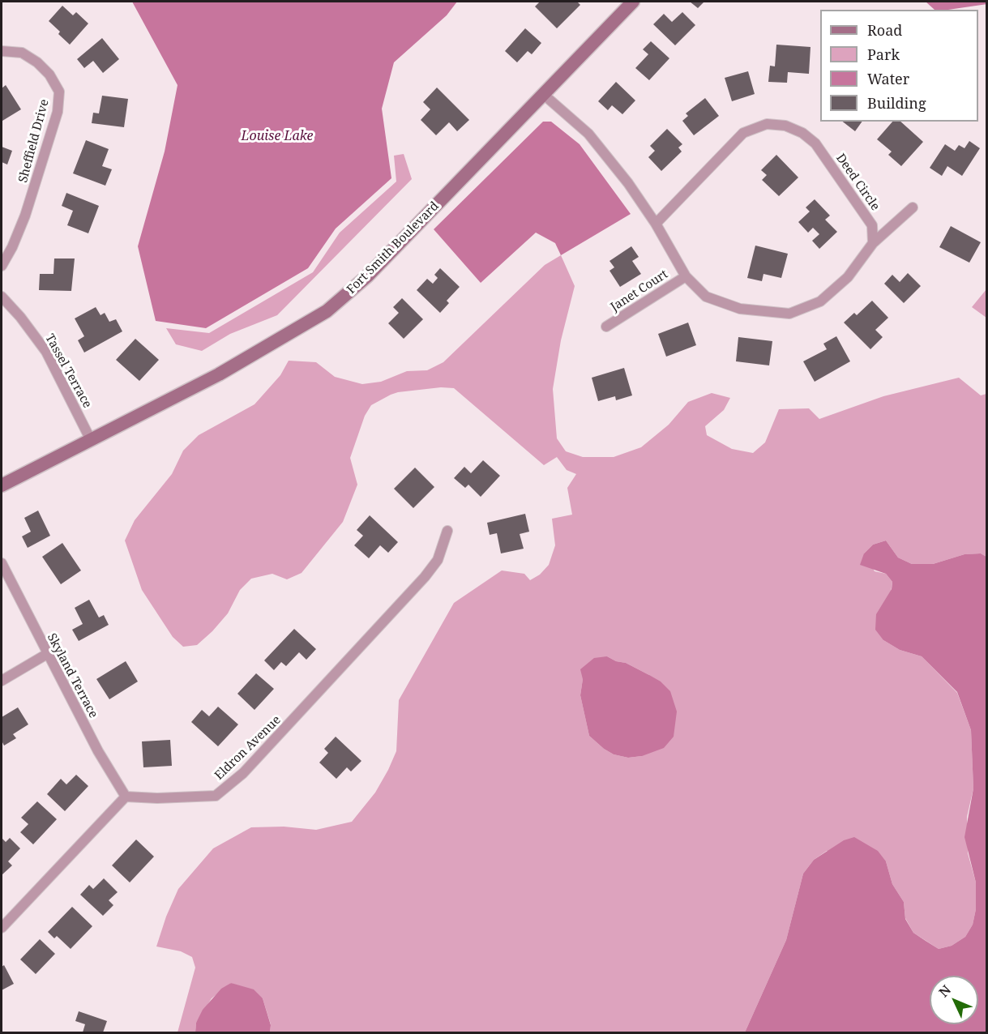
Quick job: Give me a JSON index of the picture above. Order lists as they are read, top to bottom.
{
  "streets": {
    "street": [
      "Sheffield Drive",
      "Deed Circle",
      "Fort Smith Boulevard",
      "Janet Court",
      "Tassel Terrace",
      "Skyland Terrace",
      "Eldron Avenue"
    ]
  },
  "crossings": [
    ["Fort Smith Boulevard", "Tassel Terrace"],
    ["Skyland Terrace", "Eldron Avenue"]
  ],
  "water": ["Louise Lake"],
  "legend": [
    "Road",
    "Park",
    "Water",
    "Building"
  ],
  "north": "top left"
}
